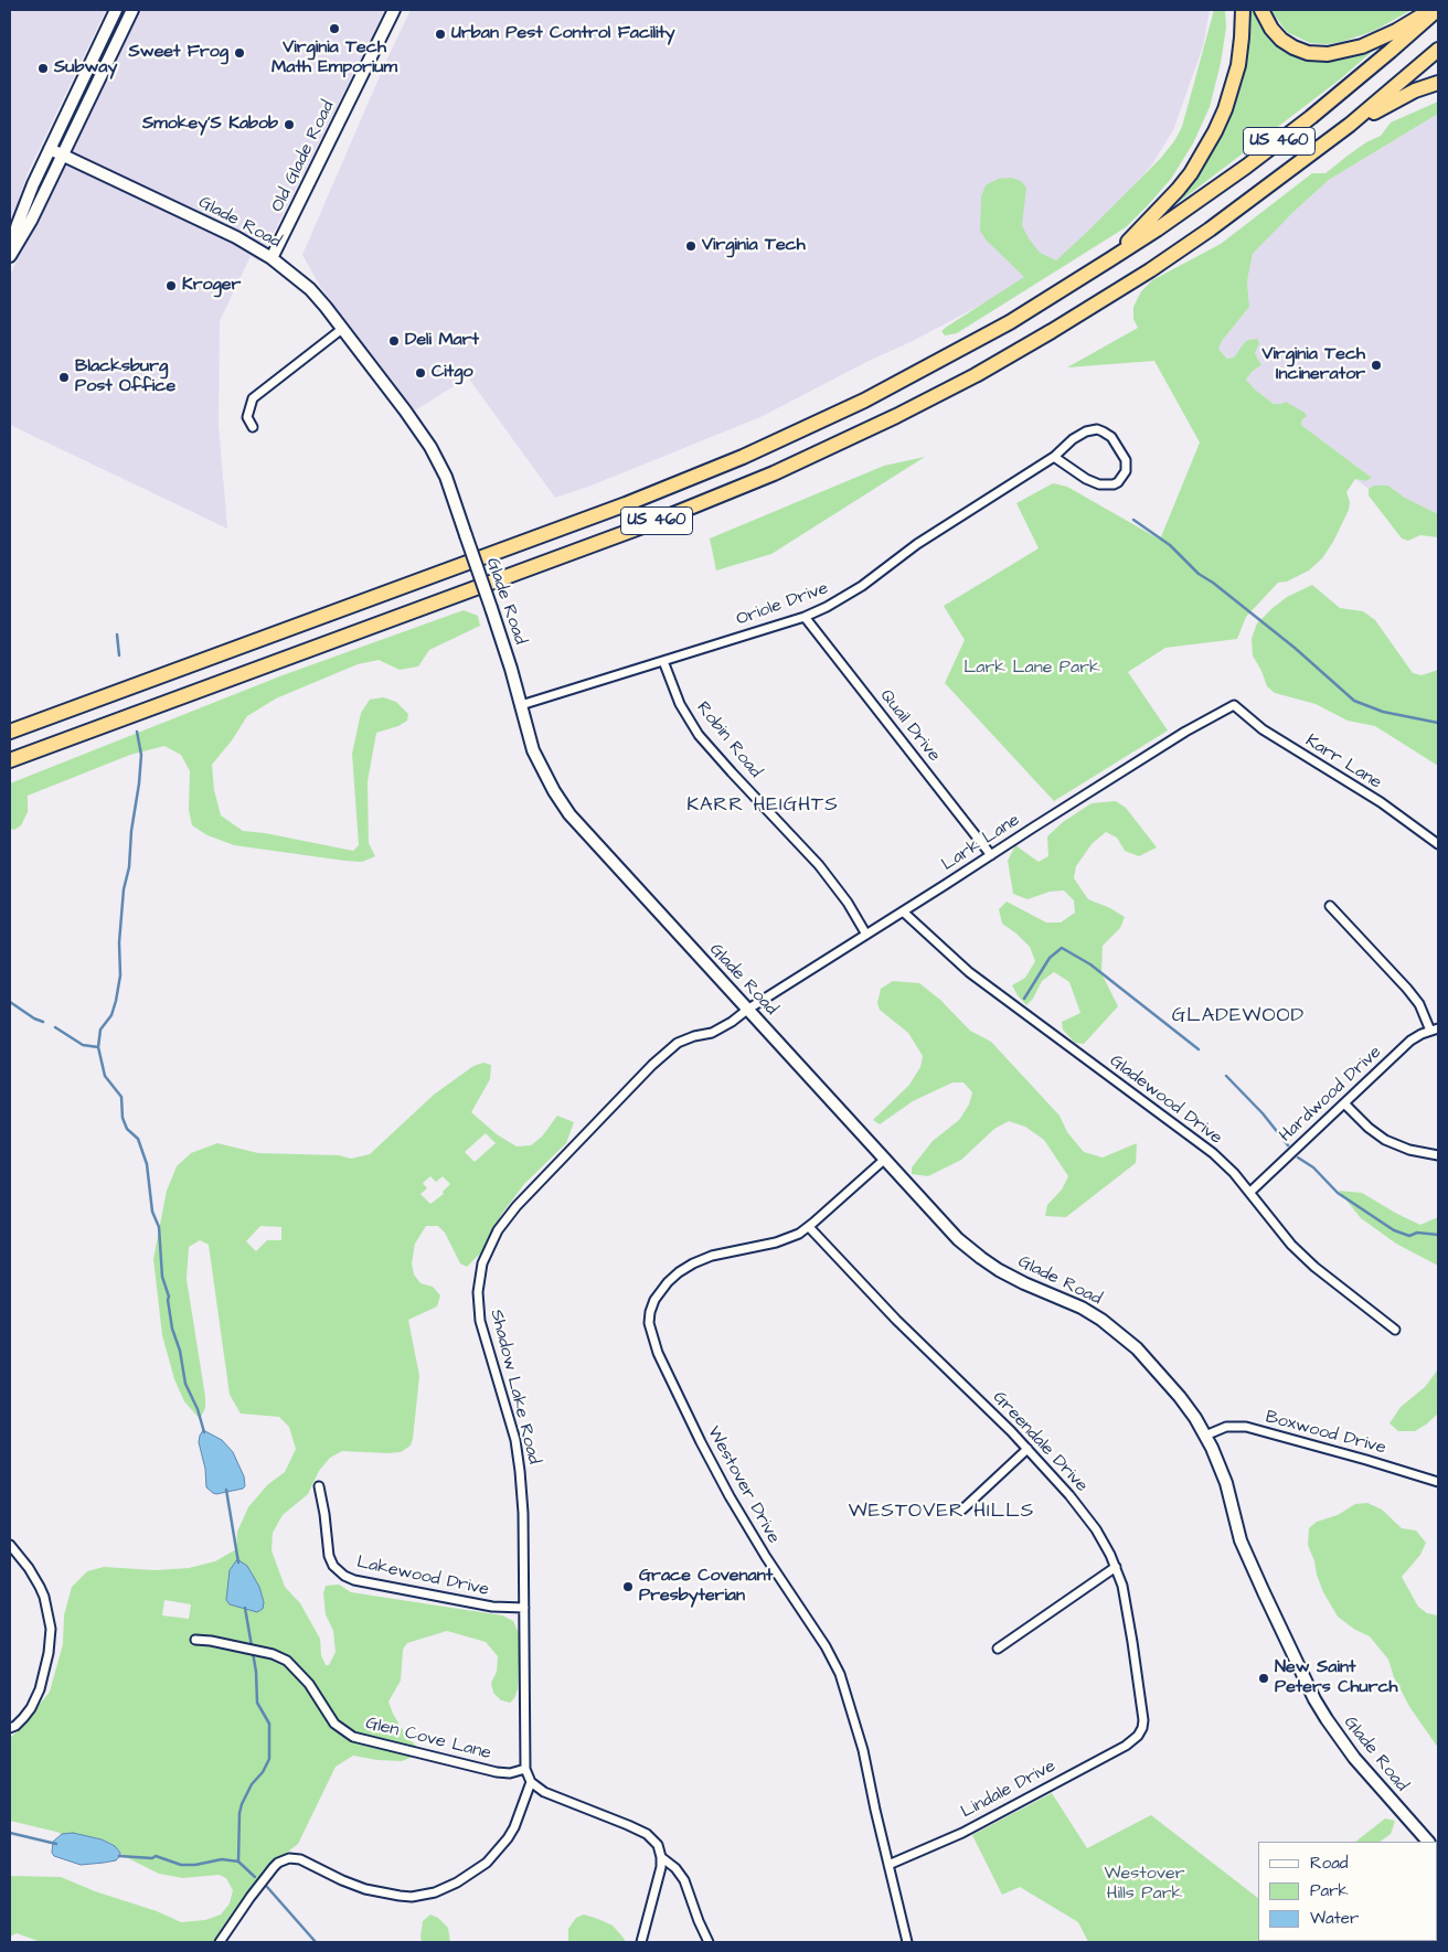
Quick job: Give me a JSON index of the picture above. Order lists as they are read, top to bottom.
{
  "streets": {
    "highway": ["US 460"],
    "street": [
      "Old Glade Road",
      "Glade Road",
      "Oriole Drive",
      "Quail Drive",
      "Robin Road",
      "Karr Lane",
      "Lark Lane",
      "Hardwood Drive",
      "Gladewood Drive",
      "Shadow Lake Road",
      "Boxwood Drive",
      "Greendale Drive",
      "Westover Drive",
      "Lakewood Drive",
      "Glen Cove Lane",
      "Lindale Drive"
    ]
  },
  "crossings": [
    ["Old Glade Road", "Glade Road"],
    ["Glade Road", "Oriole Drive"],
    ["Glade Road", "Lark Lane"],
    ["Glade Road", "Shadow Lake Road"],
    ["Glade Road", "Boxwood Drive"],
    ["Glade Road", "Westover Drive"],
    ["Oriole Drive", "Quail Drive"],
    ["Oriole Drive", "Robin Road"],
    ["Quail Drive", "Lark Lane"],
    ["Robin Road", "Lark Lane"],
    ["Karr Lane", "Lark Lane"],
    ["Lark Lane", "Gladewood Drive"],
    ["Lark Lane", "Shadow Lake Road"],
    ["Hardwood Drive", "Gladewood Drive"],
    ["Shadow Lake Road", "Lakewood Drive"],
    ["Shadow Lake Road", "Glen Cove Lane"],
    ["Greendale Drive", "Westover Drive"],
    ["Greendale Drive", "Lindale Drive"],
    ["Westover Drive", "Lindale Drive"]
  ],
  "districts": ["KARR HEIGHTS", "GLADEWOOD", "WESTOVER HILLS"],
  "parks": ["Lark Lane Park", "Westover Hills Park"],
  "places": [
    "Virginia Tech Math Emporium",
    "Urban Pest Control Facility",
    "Sweet Frog",
    "Subway",
    "Smokey'S Kabob",
    "Virginia Tech",
    "Kroger",
    "Deli Mart",
    "Virginia Tech Incinerator",
    "Citgo",
    "Blacksburg Post Office",
    "Grace Covenant Presbyterian",
    "New Saint Peters Church"
  ],
  "legend": ["Road", "Park", "Water"]
}
